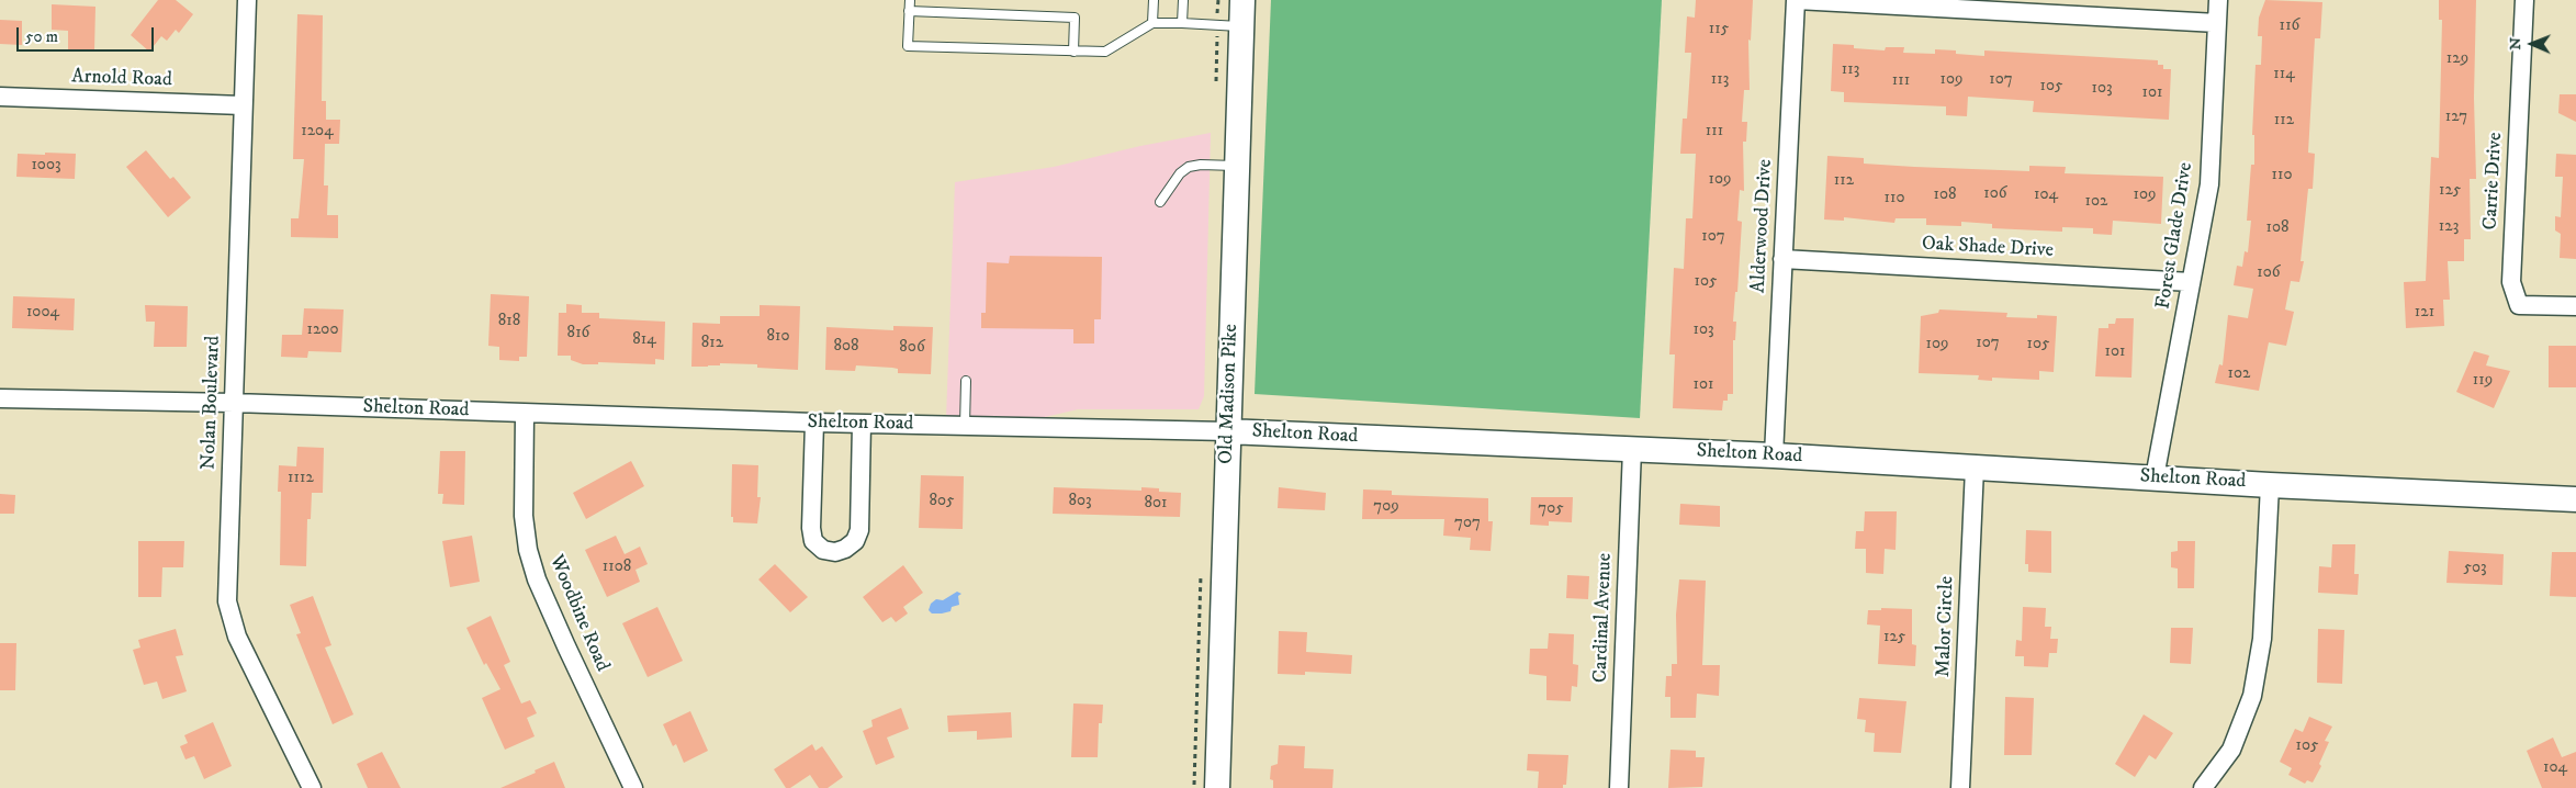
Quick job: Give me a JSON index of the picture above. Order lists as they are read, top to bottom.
{
  "streets": {
    "street": [
      "Arnold Road",
      "Carrie Drive",
      "Alderwood Drive",
      "Forest Glade Drive",
      "Oak Shade Drive",
      "Old Madison Pike",
      "Nolan Boulevard",
      "Shelton Road",
      "Woodbine Road",
      "Cardinal Avenue",
      "Malor Circle"
    ]
  },
  "crossings": [
    ["Arnold Road", "Nolan Boulevard"],
    ["Alderwood Drive", "Oak Shade Drive"],
    ["Alderwood Drive", "Shelton Road"],
    ["Forest Glade Drive", "Oak Shade Drive"],
    ["Forest Glade Drive", "Shelton Road"],
    ["Old Madison Pike", "Shelton Road"],
    ["Nolan Boulevard", "Shelton Road"],
    ["Shelton Road", "Woodbine Road"],
    ["Shelton Road", "Cardinal Avenue"],
    ["Shelton Road", "Malor Circle"]
  ],
  "house_numbers": [
    "116",
    "115",
    "129",
    "113",
    "114",
    "113",
    "109",
    "107",
    "111",
    "105",
    "103",
    "101",
    "127",
    "112",
    "1204",
    "111",
    "1003",
    "110",
    "109",
    "112",
    "125",
    "106",
    "108",
    "104",
    "109",
    "110",
    "102",
    "123",
    "108",
    "107",
    "106",
    "105",
    "1004",
    "121",
    "818",
    "1200",
    "103",
    "816",
    "810",
    "814",
    "812",
    "107",
    "109",
    "105",
    "808",
    "806",
    "101",
    "102",
    "119",
    "101",
    "1112",
    "805",
    "803",
    "801",
    "709",
    "705",
    "707",
    "1108",
    "503",
    "125",
    "105",
    "104"
  ],
  "scale_bar": "50 m",
  "north": "left"
}
